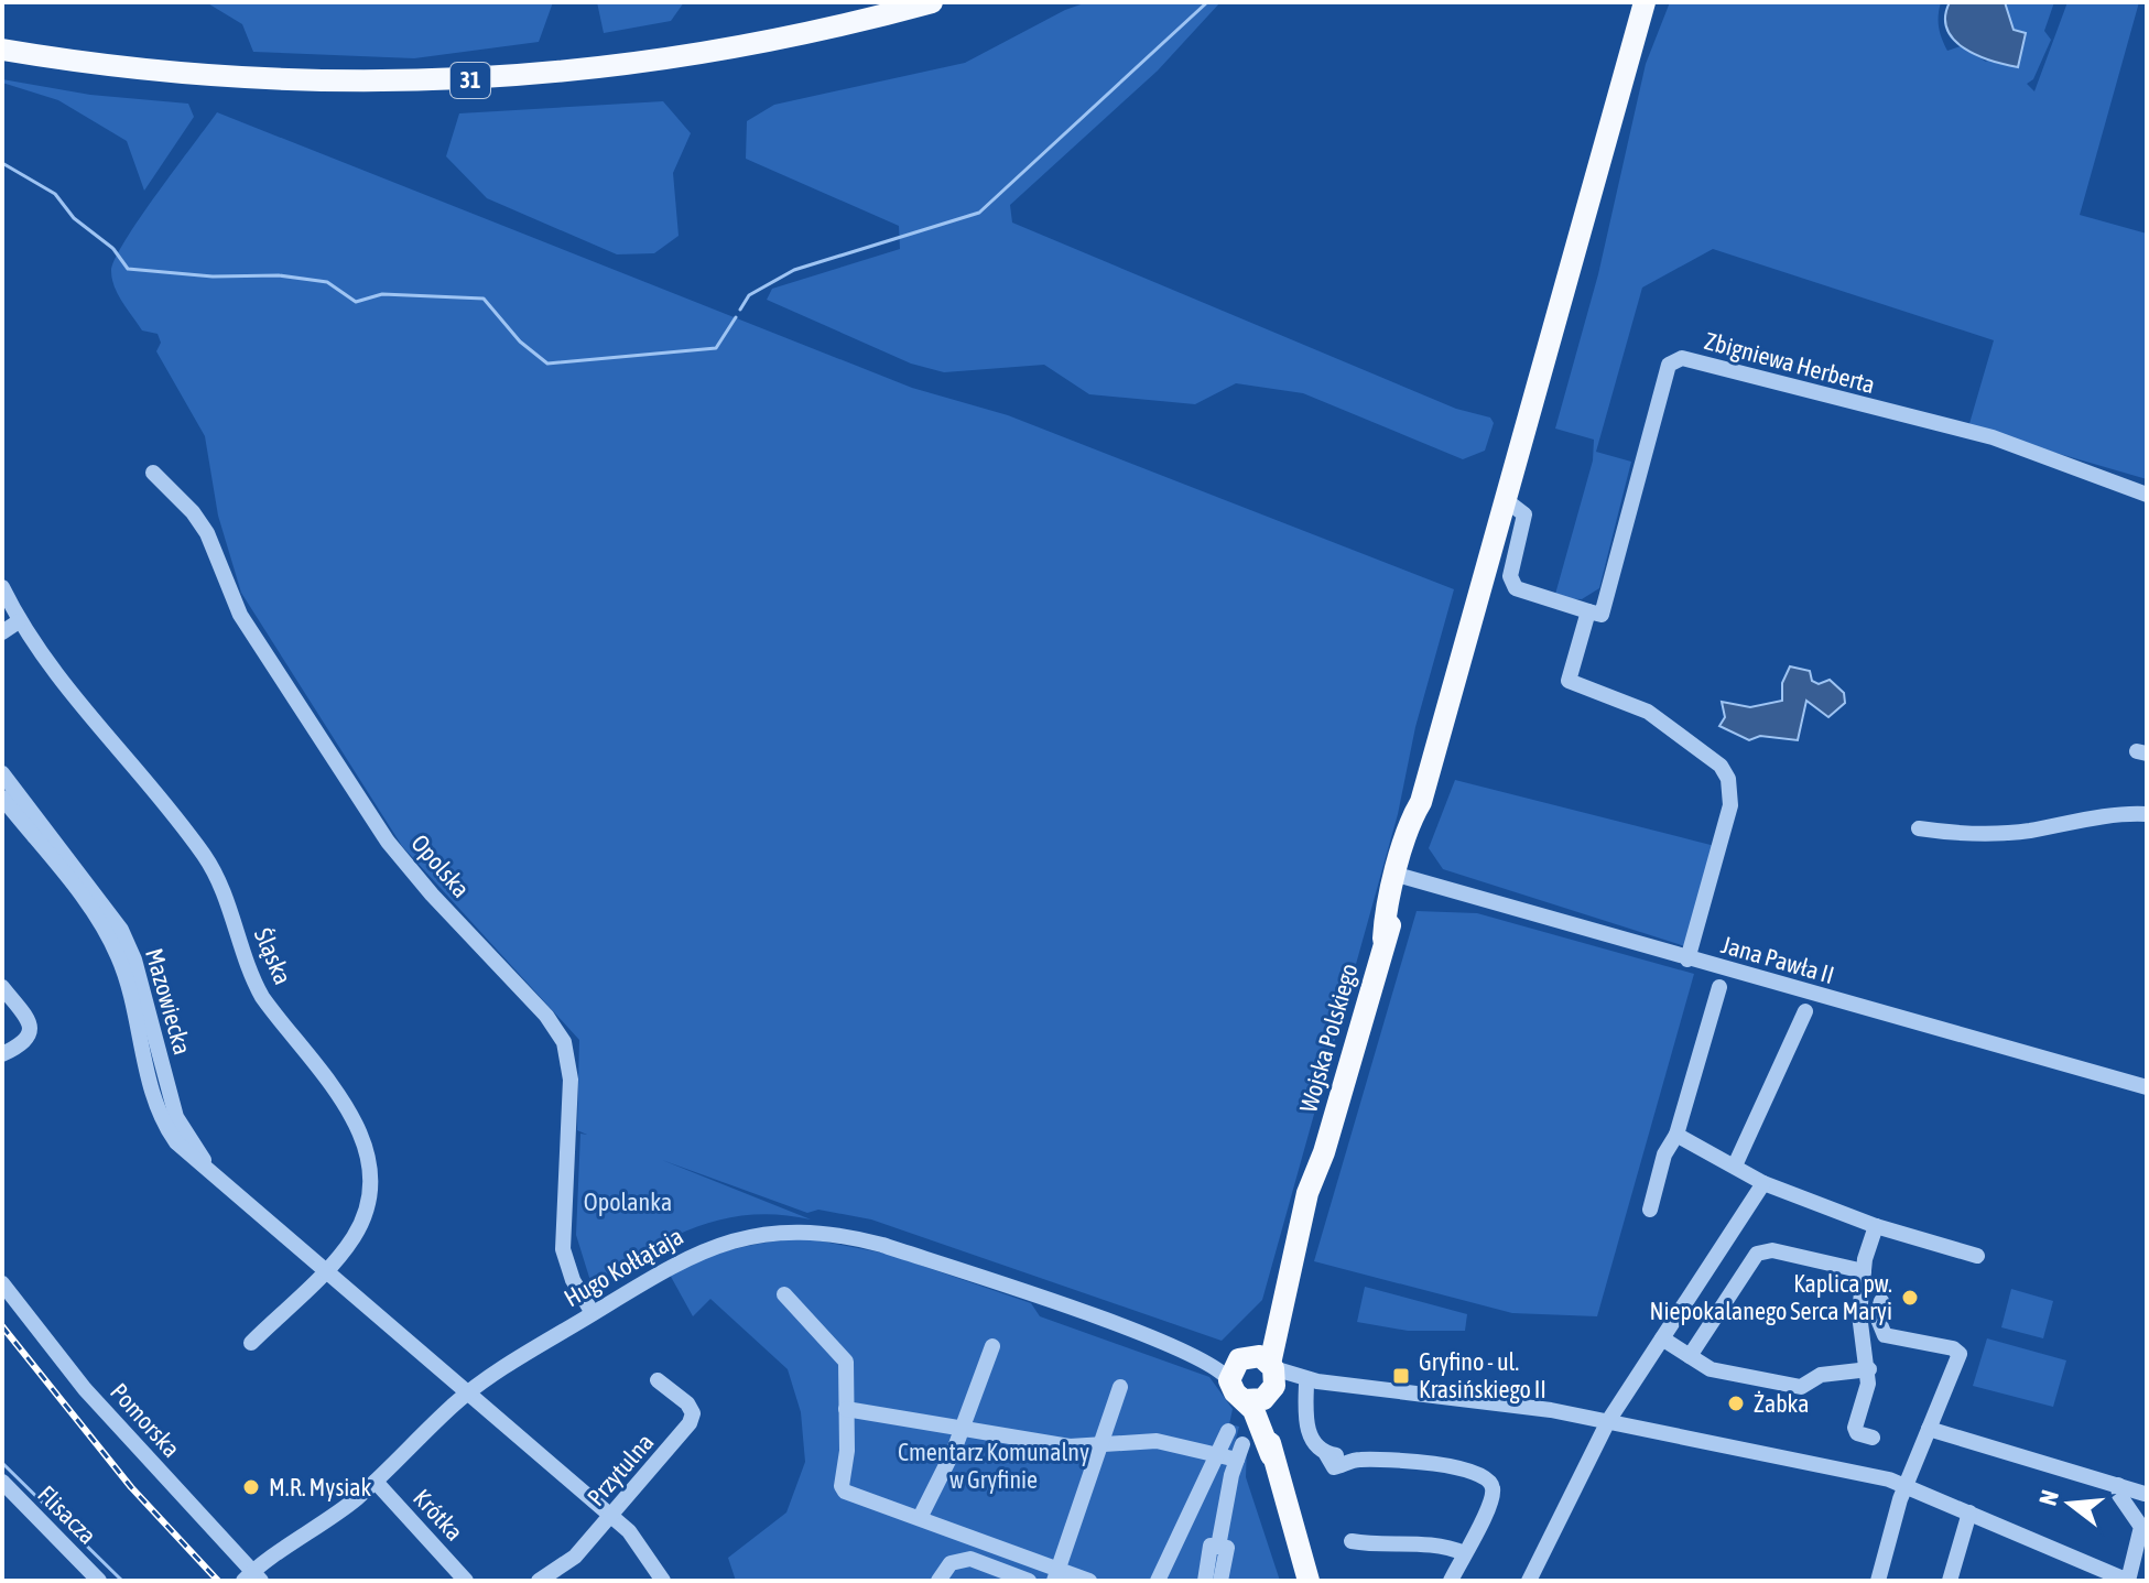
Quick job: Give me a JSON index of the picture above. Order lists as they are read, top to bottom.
{
  "streets": {
    "main road": ["31", "Wojska Polskiego"],
    "street": [
      "Zbigniewa Herberta",
      "Opolska",
      "Śląska",
      "Jana Pawła II",
      "Mazowiecka",
      "Hugo Kołłątaja",
      "Pomorska",
      "Przytulna",
      "Flisacza",
      "Krótka"
    ]
  },
  "crossings": [
    ["Opolska", "Hugo Kołłątaja"],
    ["Śląska", "Mazowiecka"],
    ["Jana Pawła II", "Wojska Polskiego"],
    ["Mazowiecka", "Hugo Kołłątaja"],
    ["Mazowiecka", "Przytulna"],
    ["Wojska Polskiego", "Hugo Kołłątaja"],
    ["Hugo Kołłątaja", "Pomorska"],
    ["Hugo Kołłątaja", "Krótka"]
  ],
  "parks": ["Opolanka", "Cmentarz Komunalny w Gryfinie"],
  "places": {
    "other": ["Kaplica pw. Niepokalanego Serca Maryi", "Żabka", "M.R. Mysiak"],
    "transit": ["Gryfino - ul. Krasińskiego II"]
  },
  "north": "left"
}
